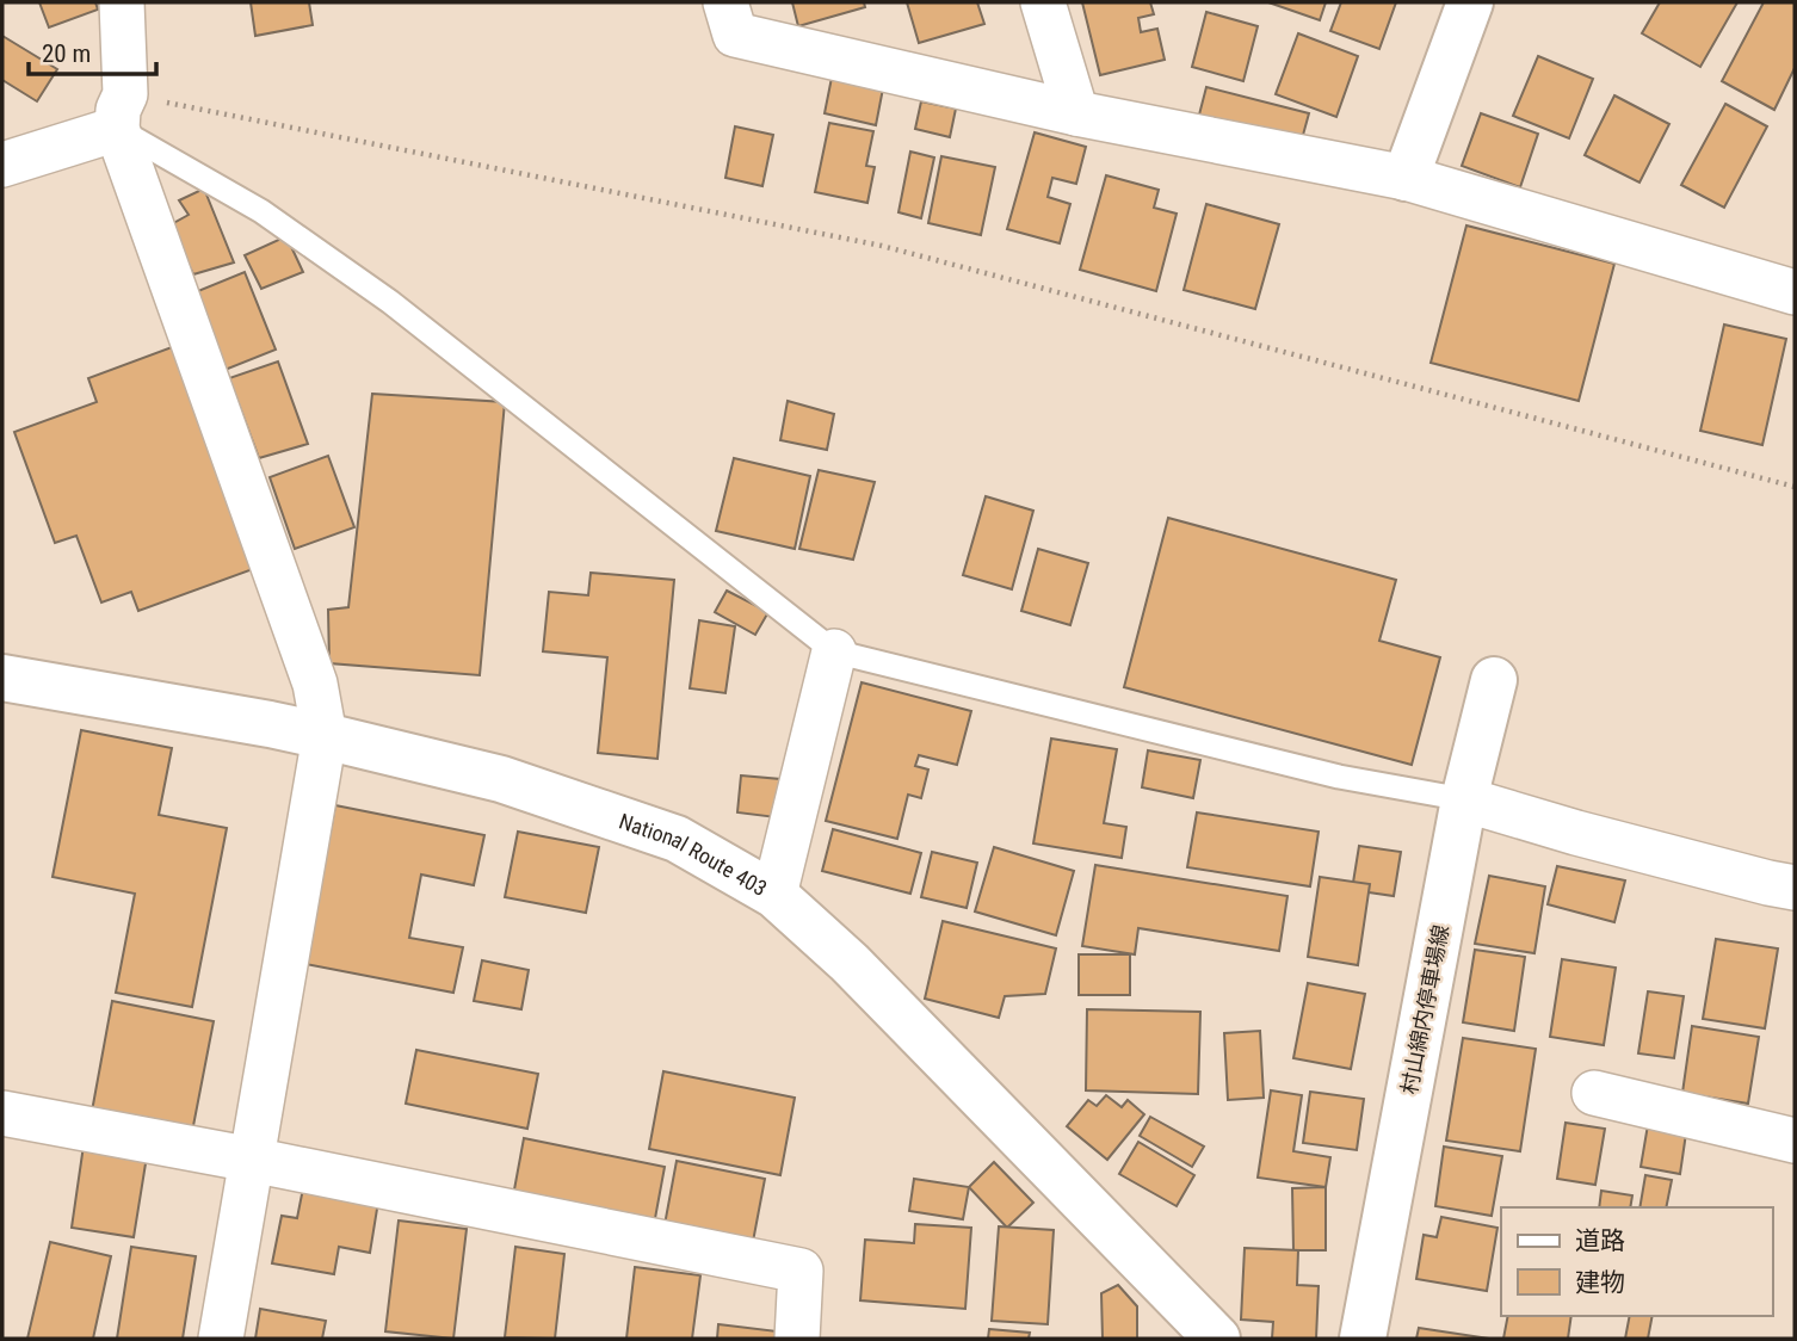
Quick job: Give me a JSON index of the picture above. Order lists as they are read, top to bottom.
{
  "streets": {
    "main road": ["National Route 403", "村山綿内停車場線"]
  },
  "legend": ["道路", "建物"],
  "scale_bar": "20 m"
}
